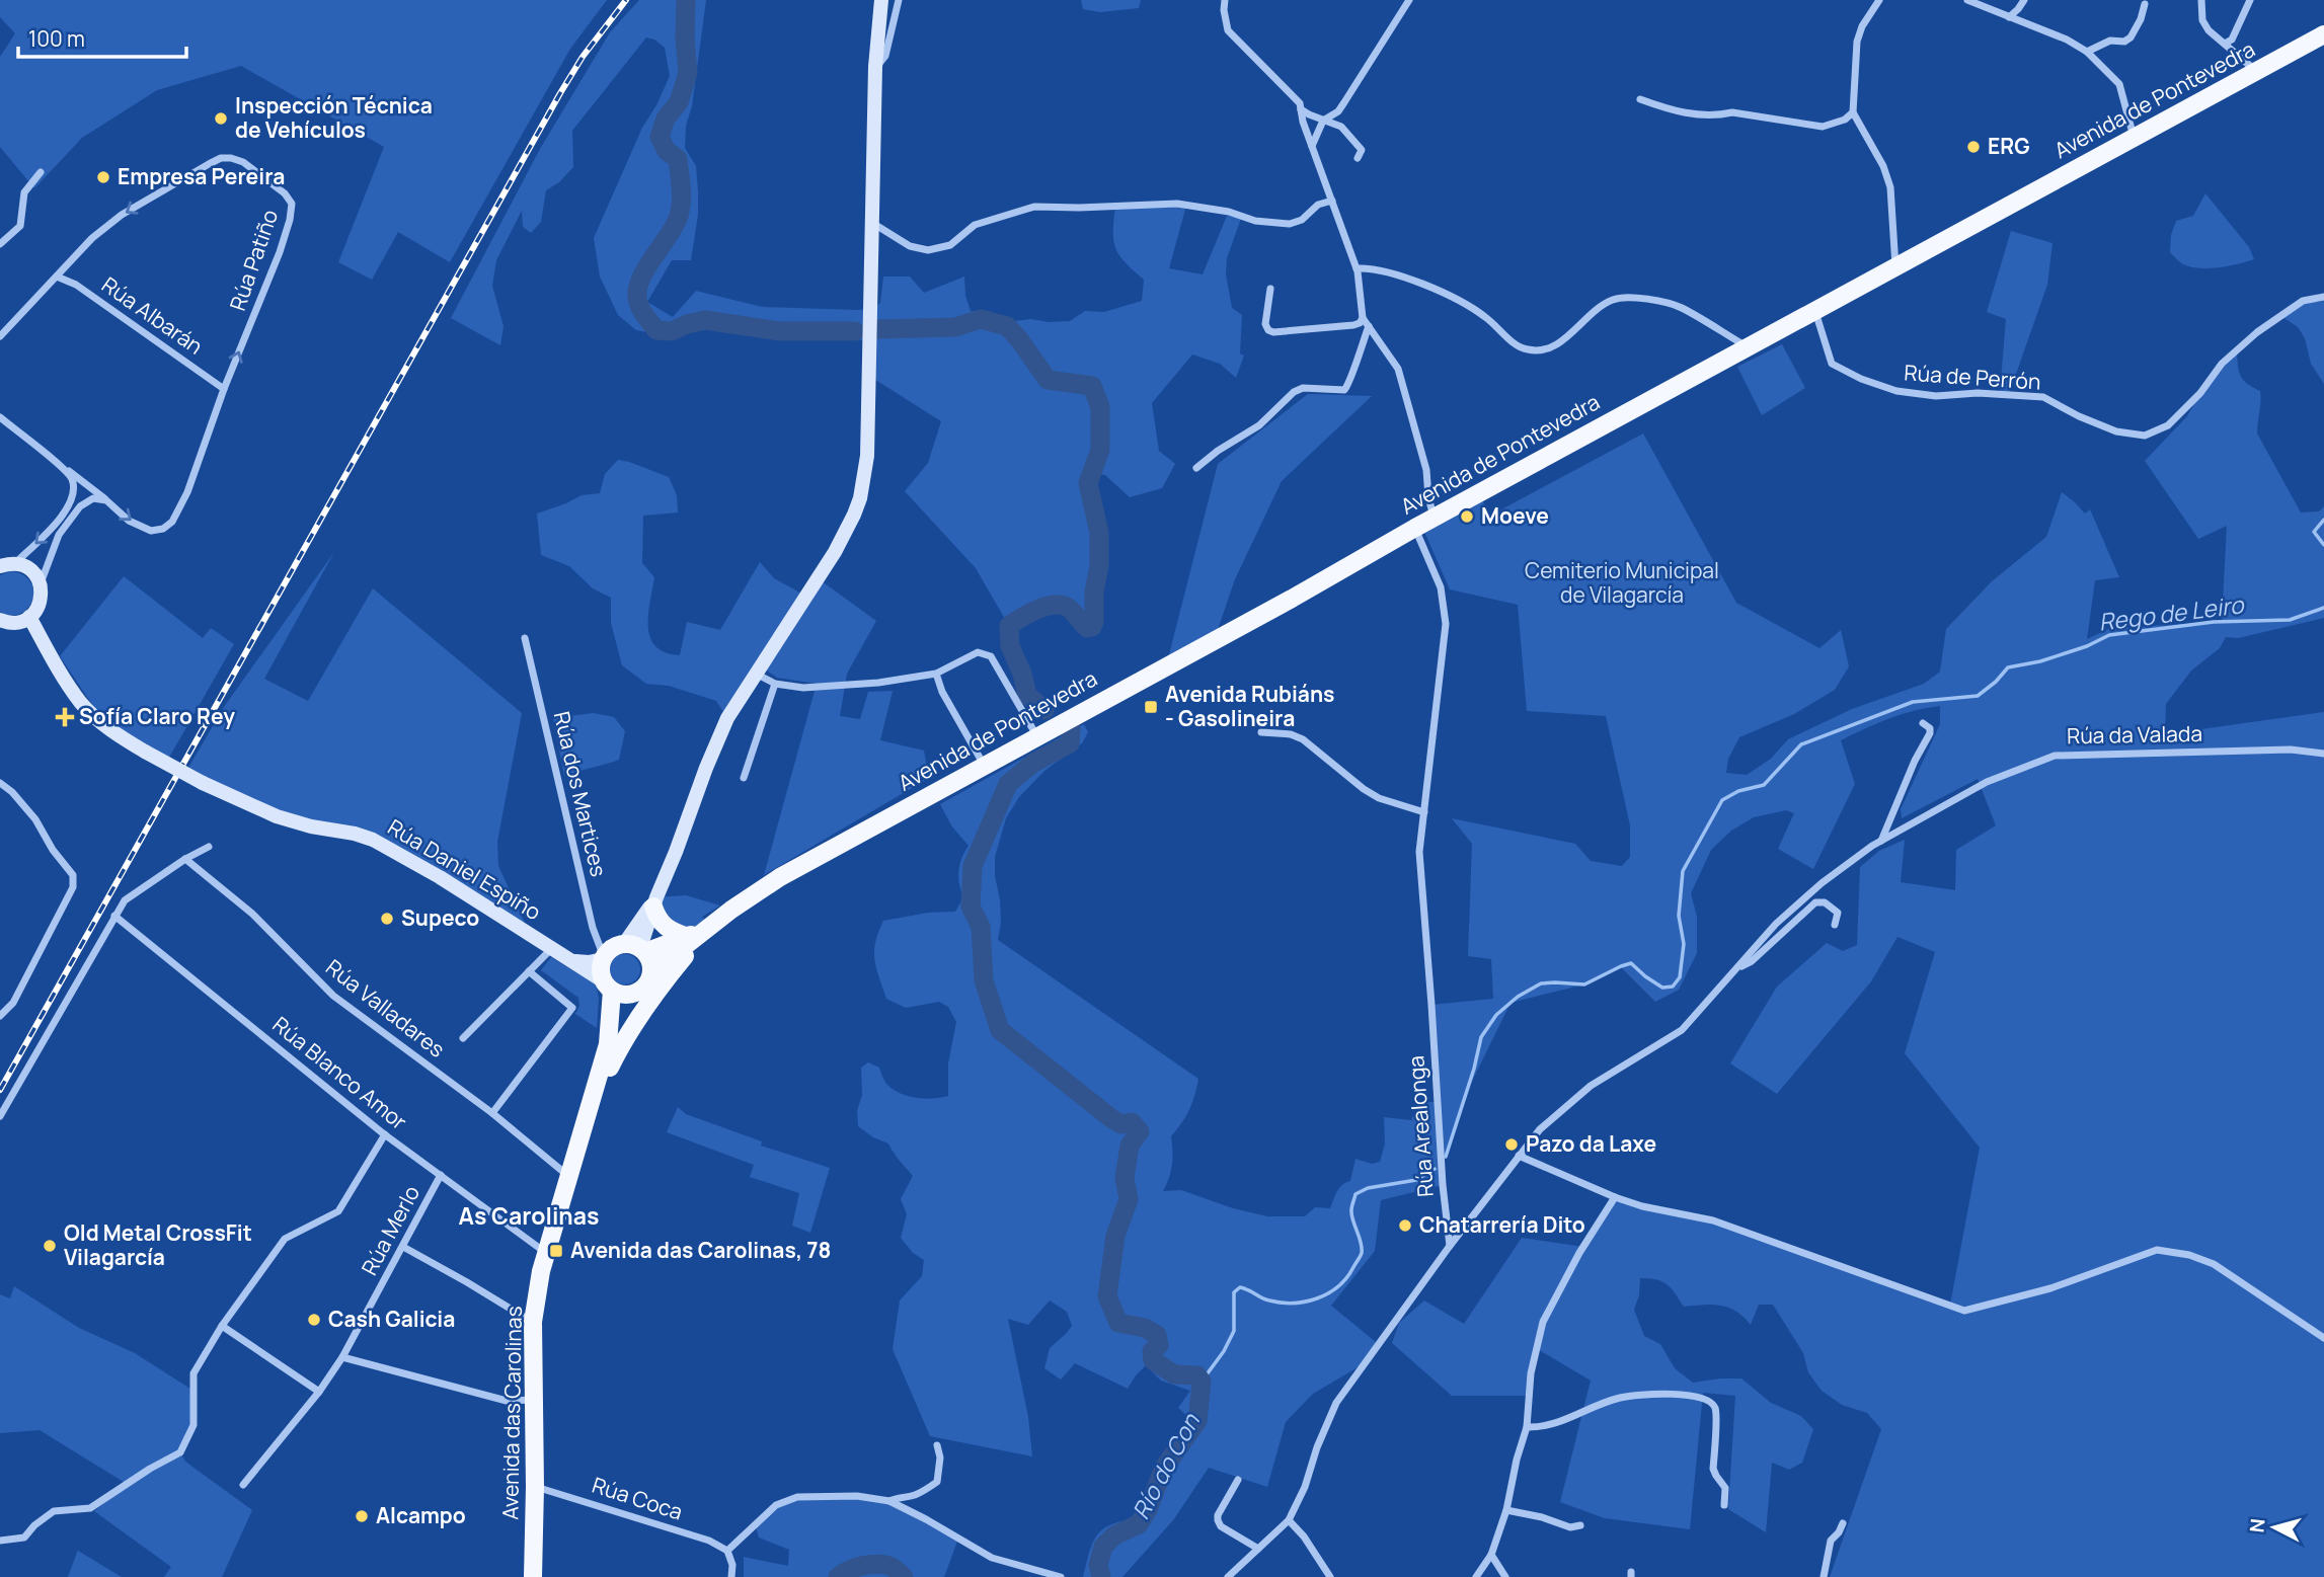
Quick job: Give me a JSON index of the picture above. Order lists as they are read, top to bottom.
{
  "streets": {
    "main road": ["Avenida de Pontevedra", "Rúa Daniel Espiño", "Avenida das Carolinas"],
    "street": [
      "Rúa Patiño",
      "Rúa Albarán",
      "Rúa de Perrón",
      "Rúa da Valada",
      "Rúa dos Martices",
      "Rúa Valladares",
      "Rúa Blanco Amor",
      "Rúa Arealonga",
      "Rúa Merlo",
      "Rúa Coca"
    ]
  },
  "crossings": [
    ["Avenida de Pontevedra", "Rúa de Perrón"],
    ["Avenida de Pontevedra", "Rúa Arealonga"],
    ["Rúa Patiño", "Rúa Albarán"],
    ["Rúa da Valada", "Rúa Arealonga"],
    ["Rúa dos Martices", "Rúa Daniel Espiño"],
    ["Rúa Valladares", "Avenida das Carolinas"],
    ["Rúa Blanco Amor", "Rúa Merlo"],
    ["Rúa Blanco Amor", "Avenida das Carolinas"],
    ["Avenida das Carolinas", "Rúa Coca"]
  ],
  "districts": ["As Carolinas"],
  "water": ["Rego de Leiro", "Río do Con"],
  "parks": ["Cemiterio Municipal de Vilagarcía"],
  "places": {
    "other": [
      "Inspección Técnica de Vehículos",
      "ERG",
      "Empresa Pereira",
      "Moeve",
      "Supeco",
      "Pazo da Laxe",
      "Chatarrería Dito",
      "Old Metal CrossFit Vilagarcía",
      "Cash Galicia",
      "Alcampo"
    ],
    "transit": ["Avenida Rubiáns - Gasolineira", "Avenida das Carolinas, 78"],
    "health": ["Sofía Claro Rey"]
  },
  "scale_bar": "100 m",
  "north": "left"
}
